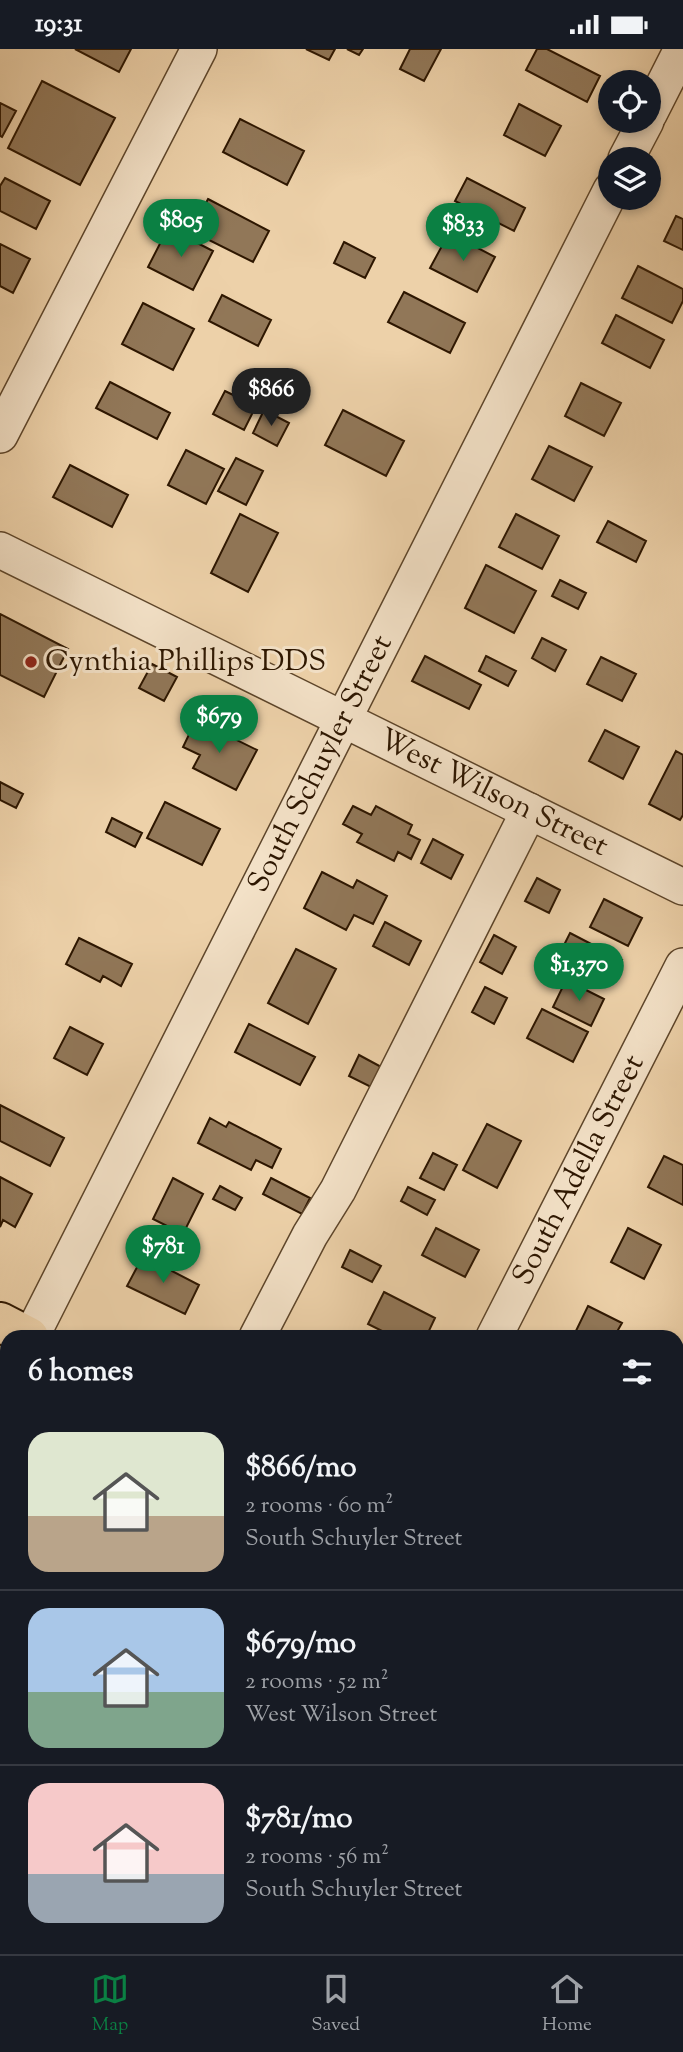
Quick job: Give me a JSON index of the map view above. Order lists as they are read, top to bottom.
{
  "streets": {
    "street": ["South Schuyler Street", "West Wilson Street", "South Adella Street"]
  },
  "crossings": [
    ["South Schuyler Street", "West Wilson Street"]
  ],
  "places": ["Cynthia Phillips DDS"],
  "page": {
    "status": "19:31",
    "price": [
      "$805",
      "$833",
      "$866",
      "$679",
      "$1,370",
      "$781"
    ],
    "heading": "6 homes",
    "list": [
      {
        "name": "$866/mo",
        "note": "2 rooms · 60 m² · South Schuyler Street"
      },
      {
        "name": "$679/mo",
        "note": "2 rooms · 52 m² · West Wilson Street"
      },
      {
        "name": "$781/mo",
        "note": "2 rooms · 56 m² · South Schuyler Street"
      }
    ],
    "tabs": ["Map", "Saved", "Home"]
  }
}
